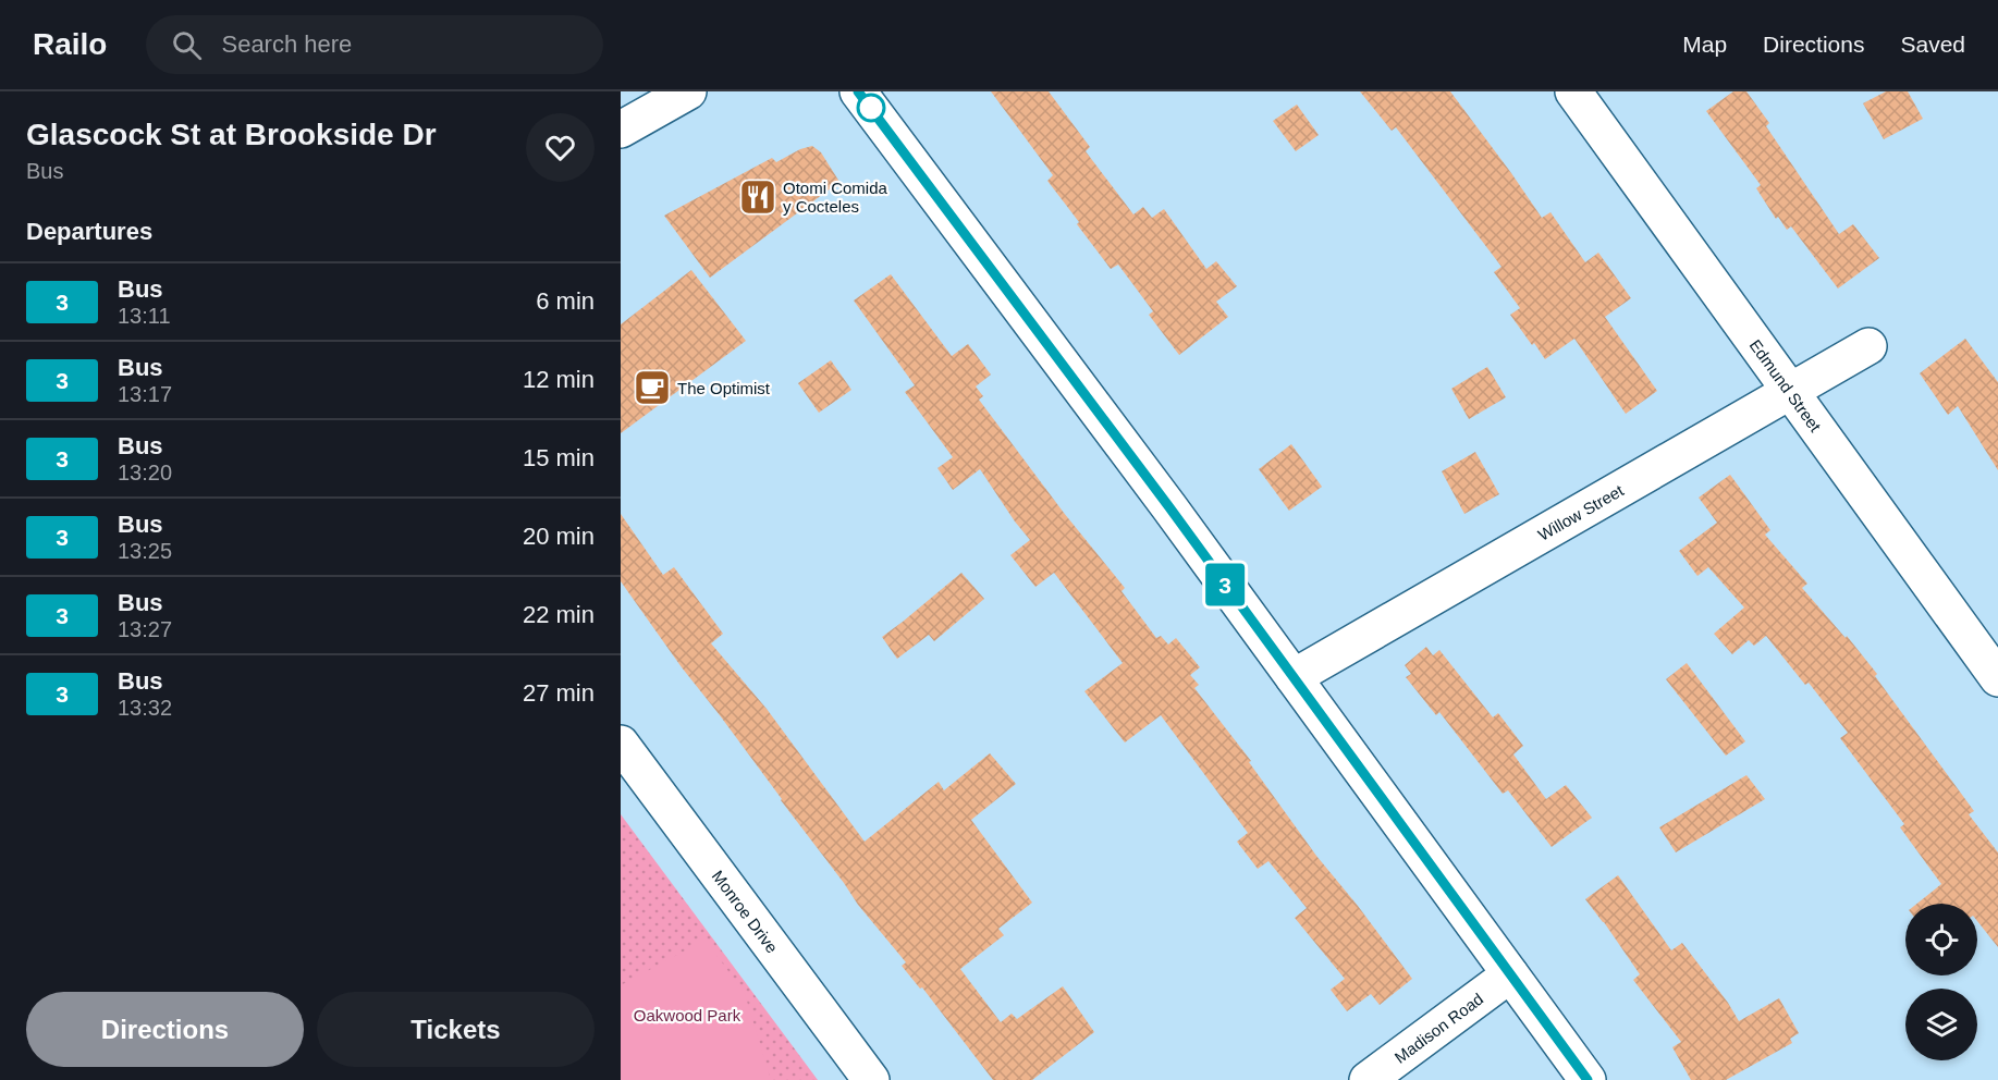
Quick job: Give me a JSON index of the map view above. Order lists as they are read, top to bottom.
{
  "streets": {
    "street": [
      "Edmund Street",
      "Willow Street",
      "Monroe Drive",
      "Madison Road"
    ]
  },
  "crossings": [
    ["Edmund Street", "Willow Street"]
  ],
  "parks": ["Oakwood Park"],
  "places": {
    "restaurant": ["Otomi Comida y Cocteles"],
    "cafe": ["The Optimist"]
  },
  "lines": ["bus line 3"],
  "page": {
    "header": "Railo",
    "search": "Search here",
    "nav": ["Map", "Directions", "Saved"],
    "heading": [
      ["Glascock St at Brookside Dr", "Bus"],
      "Departures"
    ],
    "on_map": "3",
    "list": [
      {
        "mark": "3",
        "name": "Bus",
        "note": "13:11",
        "value": "6 min"
      },
      {
        "mark": "3",
        "name": "Bus",
        "note": "13:17",
        "value": "12 min"
      },
      {
        "mark": "3",
        "name": "Bus",
        "note": "13:20",
        "value": "15 min"
      },
      {
        "mark": "3",
        "name": "Bus",
        "note": "13:25",
        "value": "20 min"
      },
      {
        "mark": "3",
        "name": "Bus",
        "note": "13:27",
        "value": "22 min"
      },
      {
        "mark": "3",
        "name": "Bus",
        "note": "13:32",
        "value": "27 min"
      }
    ],
    "buttons": ["Directions", "Tickets"]
  }
}
